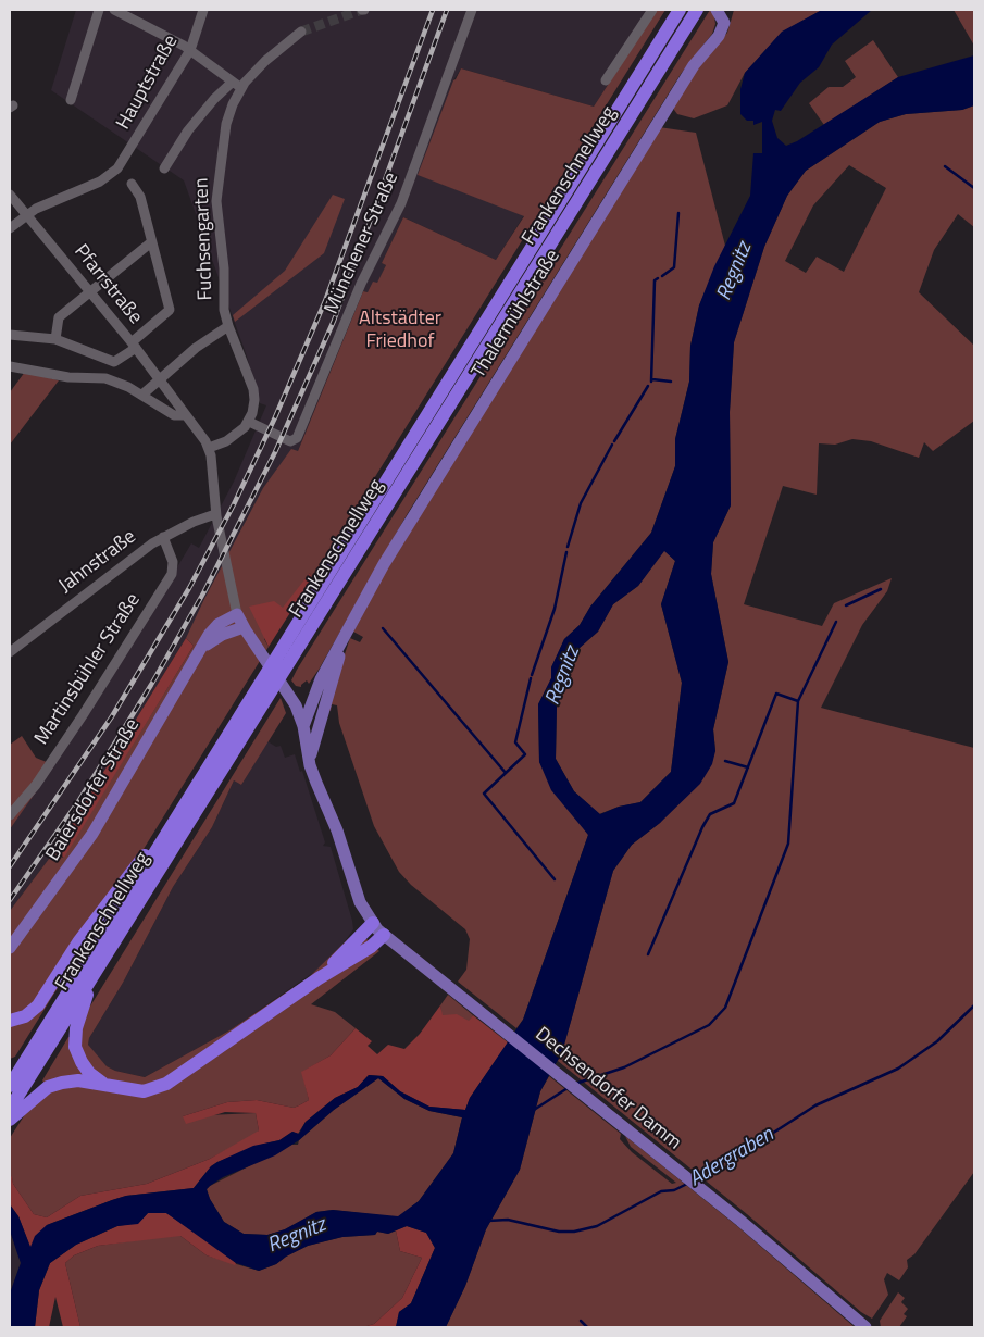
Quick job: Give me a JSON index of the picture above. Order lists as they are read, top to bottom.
{
  "streets": {
    "highway": ["Frankenschnellweg"],
    "main road": ["Thalermühlstraße", "Baiersdorfer Straße", "Dechsendorfer Damm"],
    "street": [
      "Hauptstraße",
      "Fuchsengarten",
      "Münchener Straße",
      "Pfarrstraße",
      "Jahnstraße",
      "Martinsbühler Straße"
    ]
  },
  "crossings": [
    ["Hauptstraße", "Pfarrstraße"],
    ["Fuchsengarten", "Münchener Straße"],
    ["Fuchsengarten", "Pfarrstraße"],
    ["Thalermühlstraße", "Dechsendorfer Damm"],
    ["Jahnstraße", "Martinsbühler Straße"]
  ],
  "water": ["Regnitz", "Adergraben"],
  "parks": ["Altstädter Friedhof"]
}
